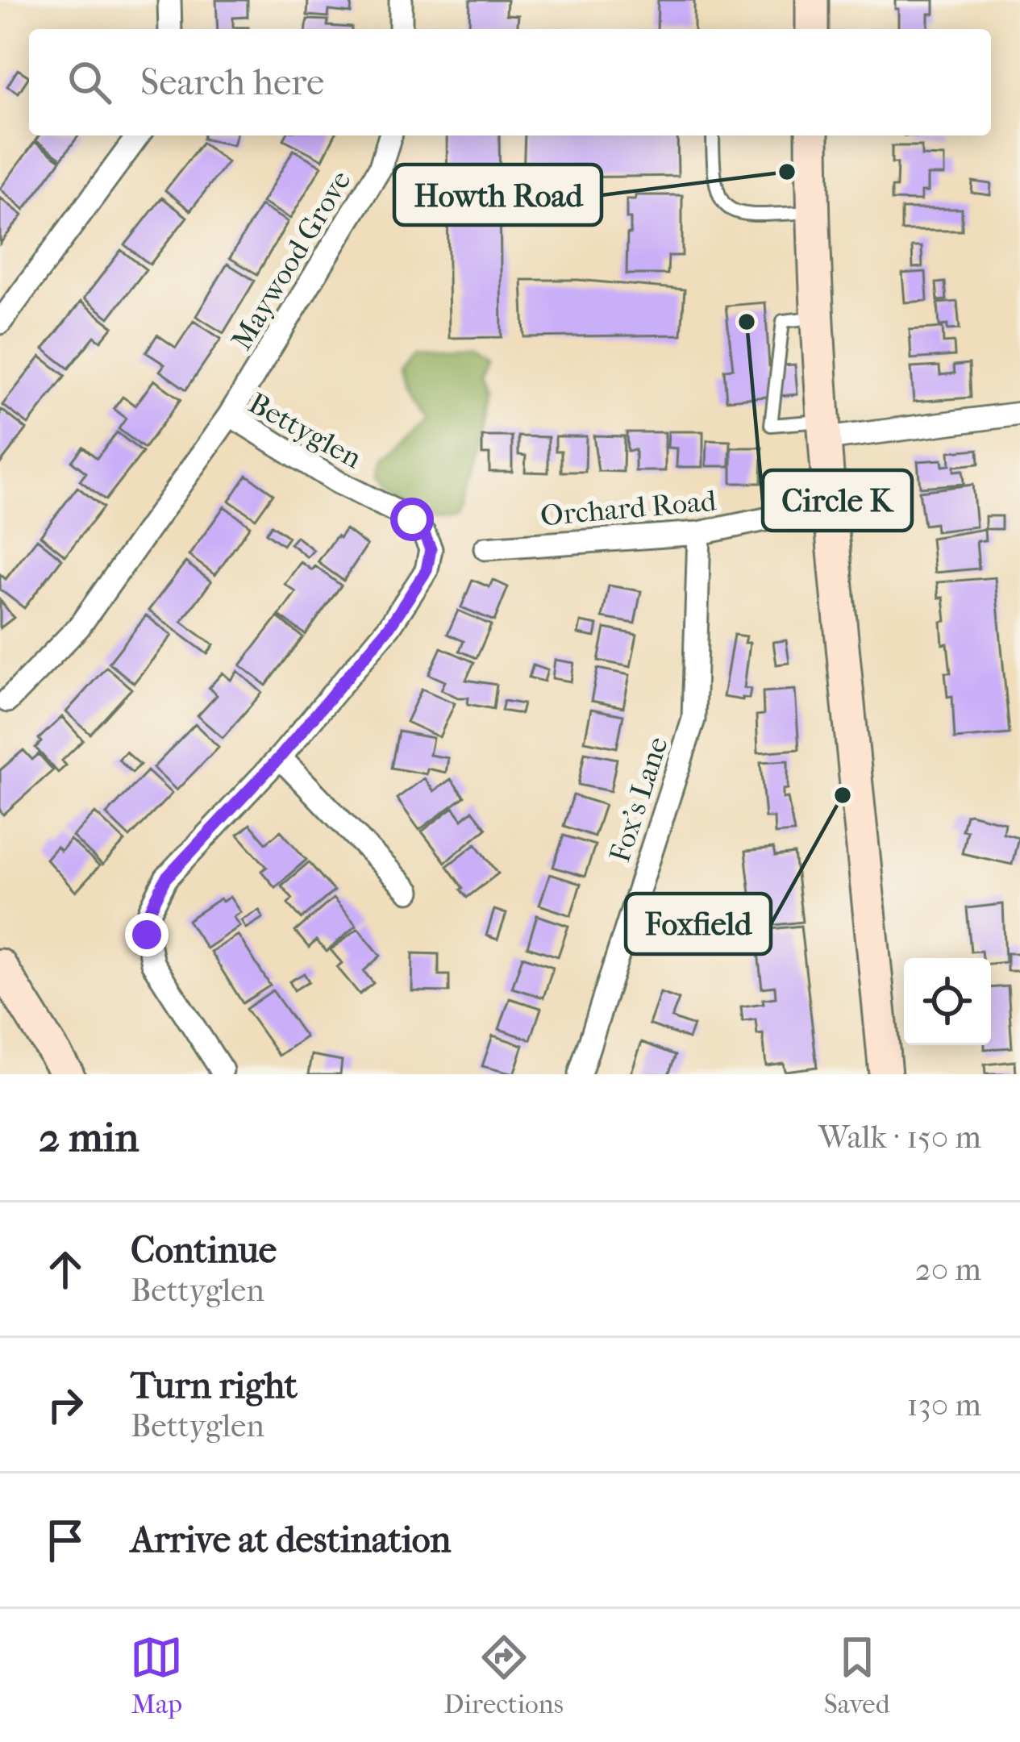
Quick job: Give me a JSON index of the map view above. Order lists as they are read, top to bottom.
{
  "streets": {
    "street": [
      "Maywood Grove",
      "Bettyglen",
      "Orchard Road",
      "Fox's Lane"
    ]
  },
  "crossings": [
    ["Maywood Grove", "Bettyglen"],
    ["Orchard Road", "Fox's Lane"]
  ],
  "places": ["Howth Road", "Circle K", "Foxfield"],
  "page": {
    "search": "Search here",
    "heading": ["2 min", "Walk · 150 m"],
    "list": [
      ["Continue", "Bettyglen", "20 m"],
      ["Turn right", "Bettyglen", "130 m"],
      "Arrive at destination"
    ],
    "nav": ["Map", "Directions", "Saved"]
  }
}
